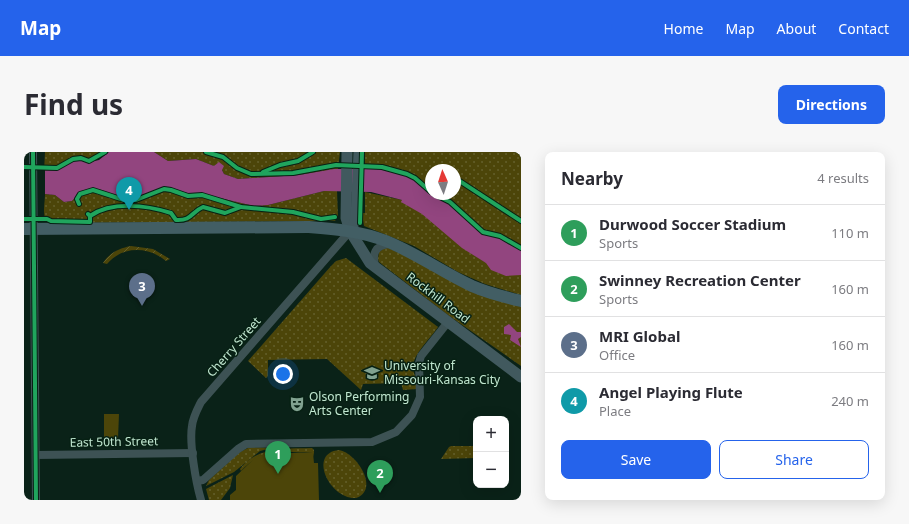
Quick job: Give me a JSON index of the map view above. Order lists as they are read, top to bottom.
{
  "streets": {
    "main road": ["Rockhill Road"],
    "street": ["Cherry Street", "East 50th Street"]
  },
  "crossings": [
    ["Rockhill Road", "Cherry Street"],
    ["Cherry Street", "East 50th Street"]
  ],
  "places": {
    "school or university": ["University of Missouri-Kansas City"],
    "theatre": ["Olson Performing Arts Center"]
  },
  "north": "top",
  "page": {
    "header": "Map",
    "nav": [
      "Home",
      "Map",
      "About",
      "Contact"
    ],
    "title": "Find us",
    "buttons": [
      "Directions",
      ["Save", "Share"]
    ],
    "heading": ["Nearby", "4 results"],
    "pins": [
      "4",
      "3",
      "1",
      "2"
    ],
    "list": [
      {
        "mark": "1",
        "name": "Durwood Soccer Stadium",
        "note": "Sports",
        "value": "110 m"
      },
      {
        "mark": "2",
        "name": "Swinney Recreation Center",
        "note": "Sports",
        "value": "160 m"
      },
      {
        "mark": "3",
        "name": "MRI Global",
        "note": "Office",
        "value": "160 m"
      },
      {
        "mark": "4",
        "name": "Angel Playing Flute",
        "note": "Place",
        "value": "240 m"
      }
    ],
    "map_buttons": ["+", "−"]
  }
}
